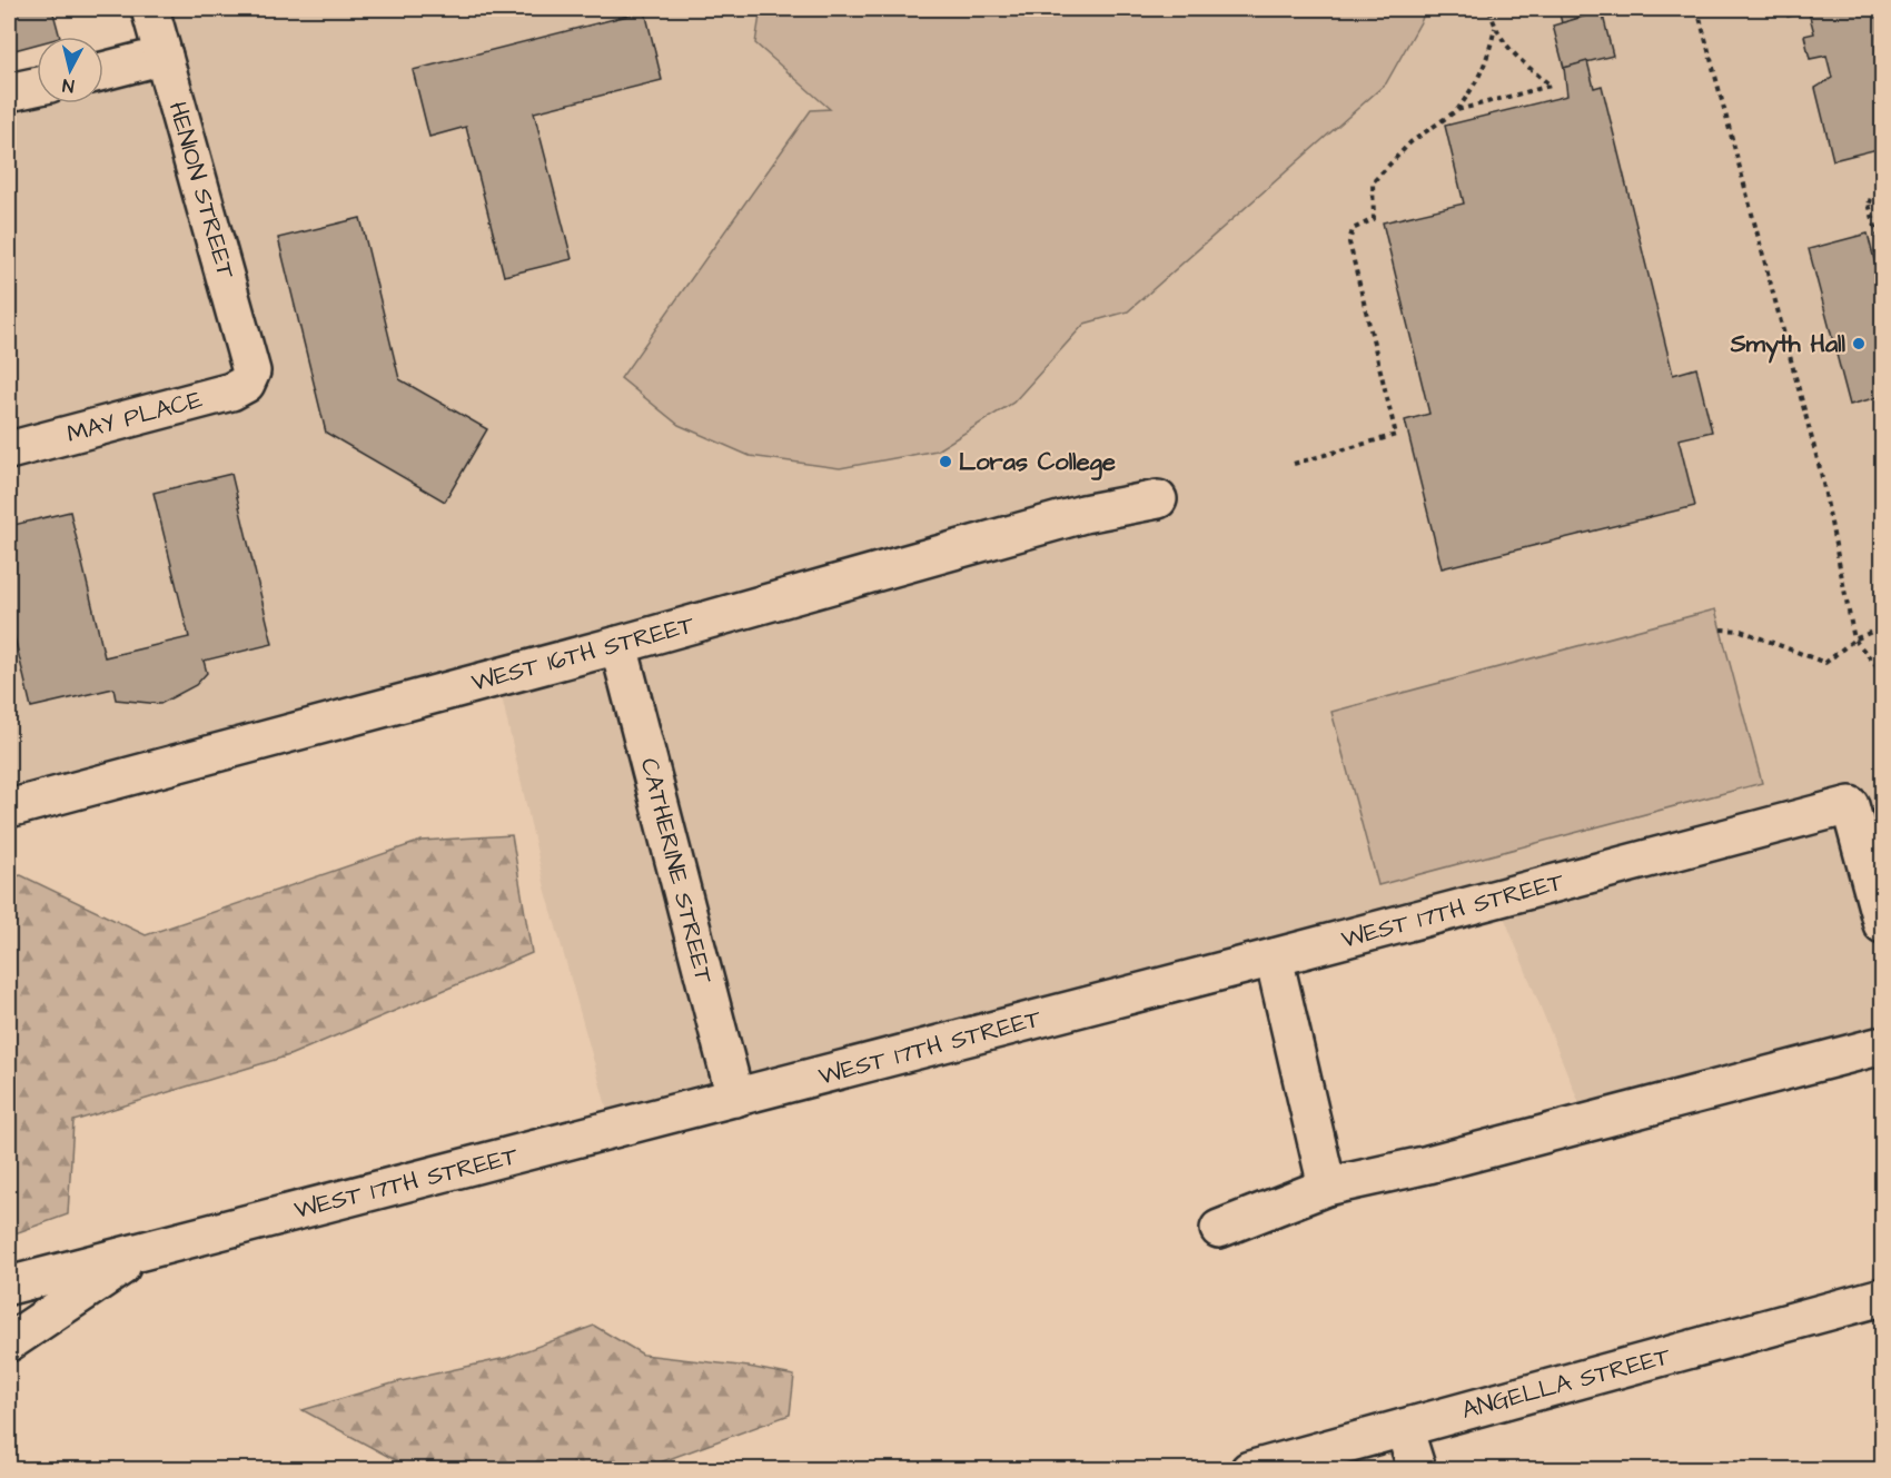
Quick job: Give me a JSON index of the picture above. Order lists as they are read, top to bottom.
{
  "streets": {
    "street": [
      "HENION STREET",
      "MAY PLACE",
      "WEST 16TH STREET",
      "CATHERINE STREET",
      "WEST 17TH STREET",
      "ANGELLA STREET"
    ]
  },
  "crossings": [
    ["HENION STREET", "MAY PLACE"],
    ["WEST 16TH STREET", "CATHERINE STREET"],
    ["CATHERINE STREET", "WEST 17TH STREET"]
  ],
  "places": ["Smyth Hall", "Loras College"],
  "north": "bottom"
}
